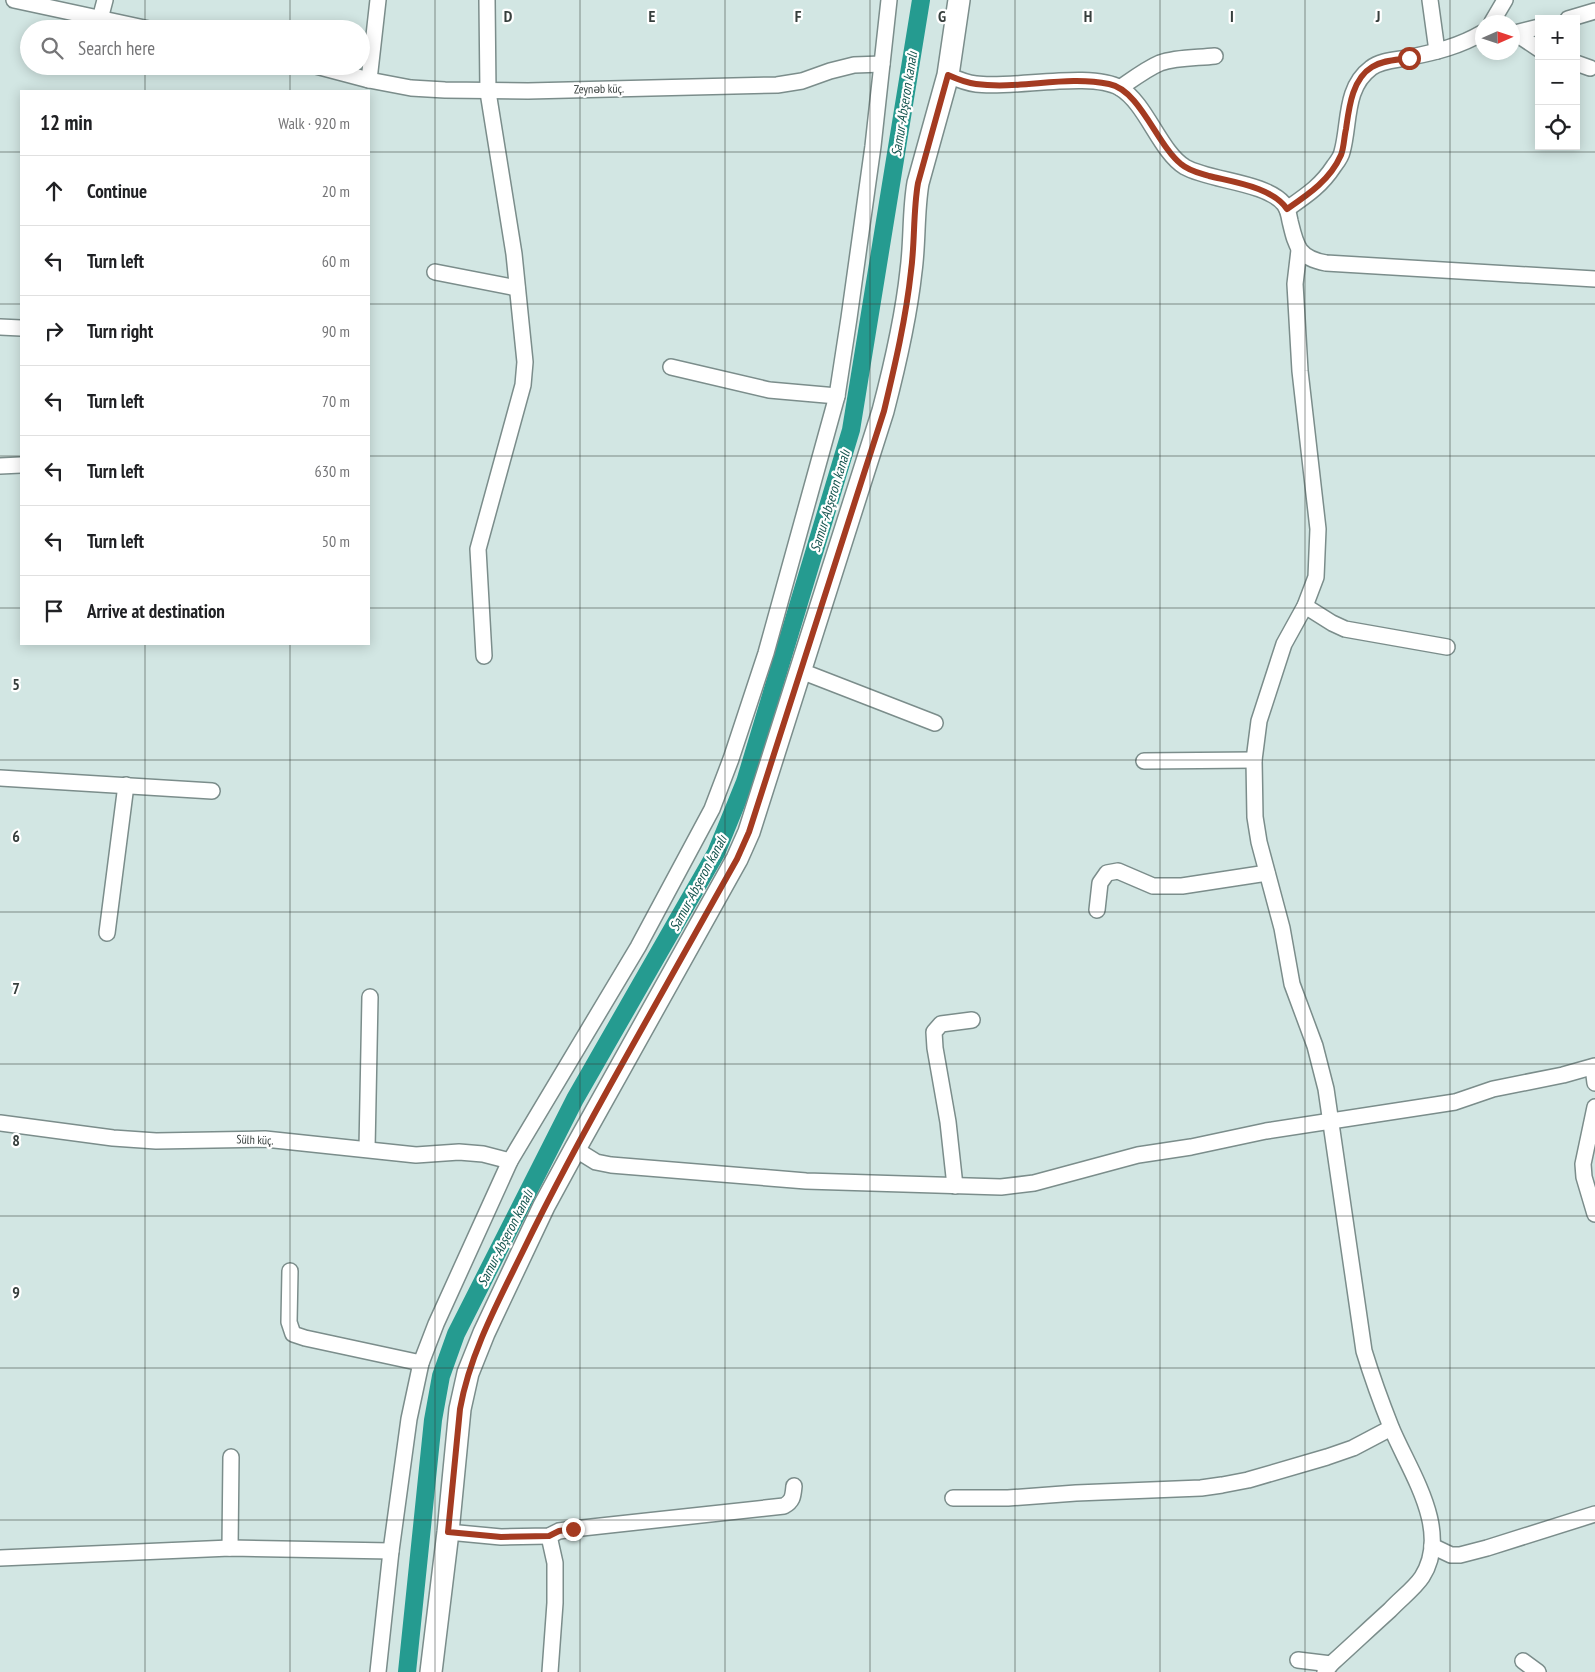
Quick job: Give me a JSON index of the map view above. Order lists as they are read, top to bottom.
{
  "streets": {
    "street": ["Zeynəb küç.", "Sülh küç."]
  },
  "water": ["Samur-Abşeron kanalı"],
  "north": "right",
  "page": {
    "map_buttons": ["+", "−"],
    "search": "Search here",
    "heading": ["12 min", "Walk · 920 m"],
    "list": [
      ["Continue", "20 m"],
      ["Turn left", "60 m"],
      ["Turn right", "90 m"],
      ["Turn left", "70 m"],
      ["Turn left", "630 m"],
      ["Turn left", "50 m"],
      "Arrive at destination"
    ]
  },
  "grid": {
    "columns": [
      "D",
      "E",
      "F",
      "G",
      "H",
      "I",
      "J"
    ],
    "rows": [
      "5",
      "6",
      "7",
      "8",
      "9"
    ]
  }
}
